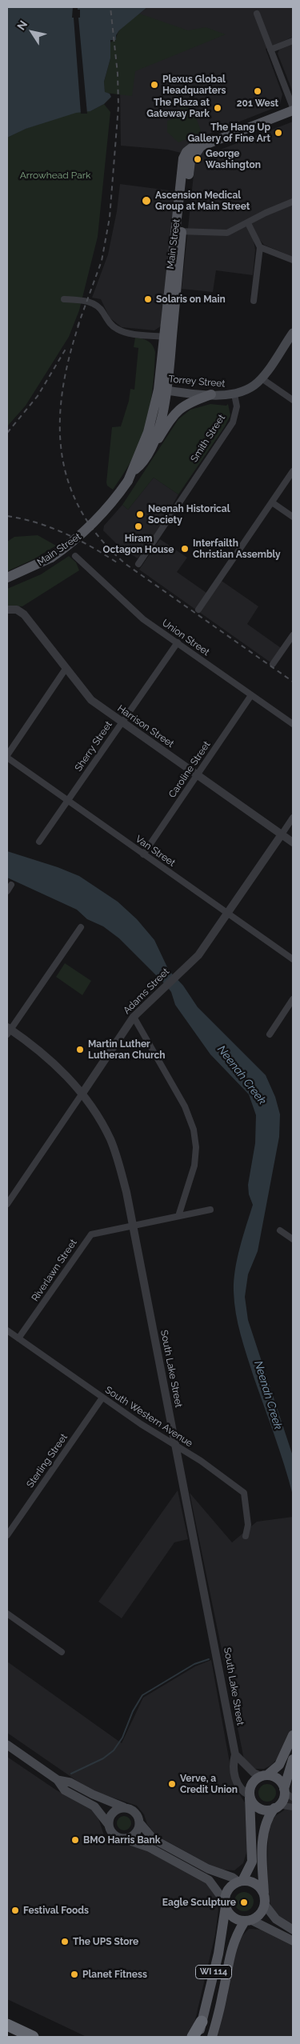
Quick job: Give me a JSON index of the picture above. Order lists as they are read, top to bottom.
{
  "streets": {
    "main road": ["Main Street", "Torrey Street", "WI 114"],
    "street": [
      "Smith Street",
      "Union Street",
      "Harrison Street",
      "Sherry Street",
      "Caroline Street",
      "Van Street",
      "Adams Street",
      "Riverlawn Street",
      "South Lake Street",
      "South Western Avenue",
      "Sterling Street"
    ]
  },
  "crossings": [
    ["Main Street", "Torrey Street"],
    ["Torrey Street", "Smith Street"],
    ["Union Street", "Sherry Street"],
    ["Union Street", "Caroline Street"],
    ["Harrison Street", "Sherry Street"],
    ["Harrison Street", "Caroline Street"],
    ["Harrison Street", "Adams Street"],
    ["Sherry Street", "Van Street"],
    ["Caroline Street", "Van Street"],
    ["Van Street", "Adams Street"],
    ["Adams Street", "South Lake Street"],
    ["Riverlawn Street", "South Lake Street"],
    ["Riverlawn Street", "South Western Avenue"],
    ["South Lake Street", "South Western Avenue"],
    ["South Western Avenue", "Sterling Street"]
  ],
  "water": ["Neenah Creek"],
  "parks": ["Arrowhead Park"],
  "places": [
    "Plexus Global Headquarters",
    "201 West",
    "The Plaza at Gateway Park",
    "The Hang Up Gallery of Fine Art",
    "George Washington",
    "Ascension Medical Group at Main Street",
    "Solaris on Main",
    "Neenah Historical Society",
    "Hiram Octagon House",
    "Interfailth Christian Assembly",
    "Martin Luther Lutheran Church",
    "Verve, a Credit Union",
    "BMO Harris Bank",
    "Eagle Sculpture",
    "Festival Foods",
    "The UPS Store",
    "Planet Fitness"
  ],
  "north": "top left"
}
